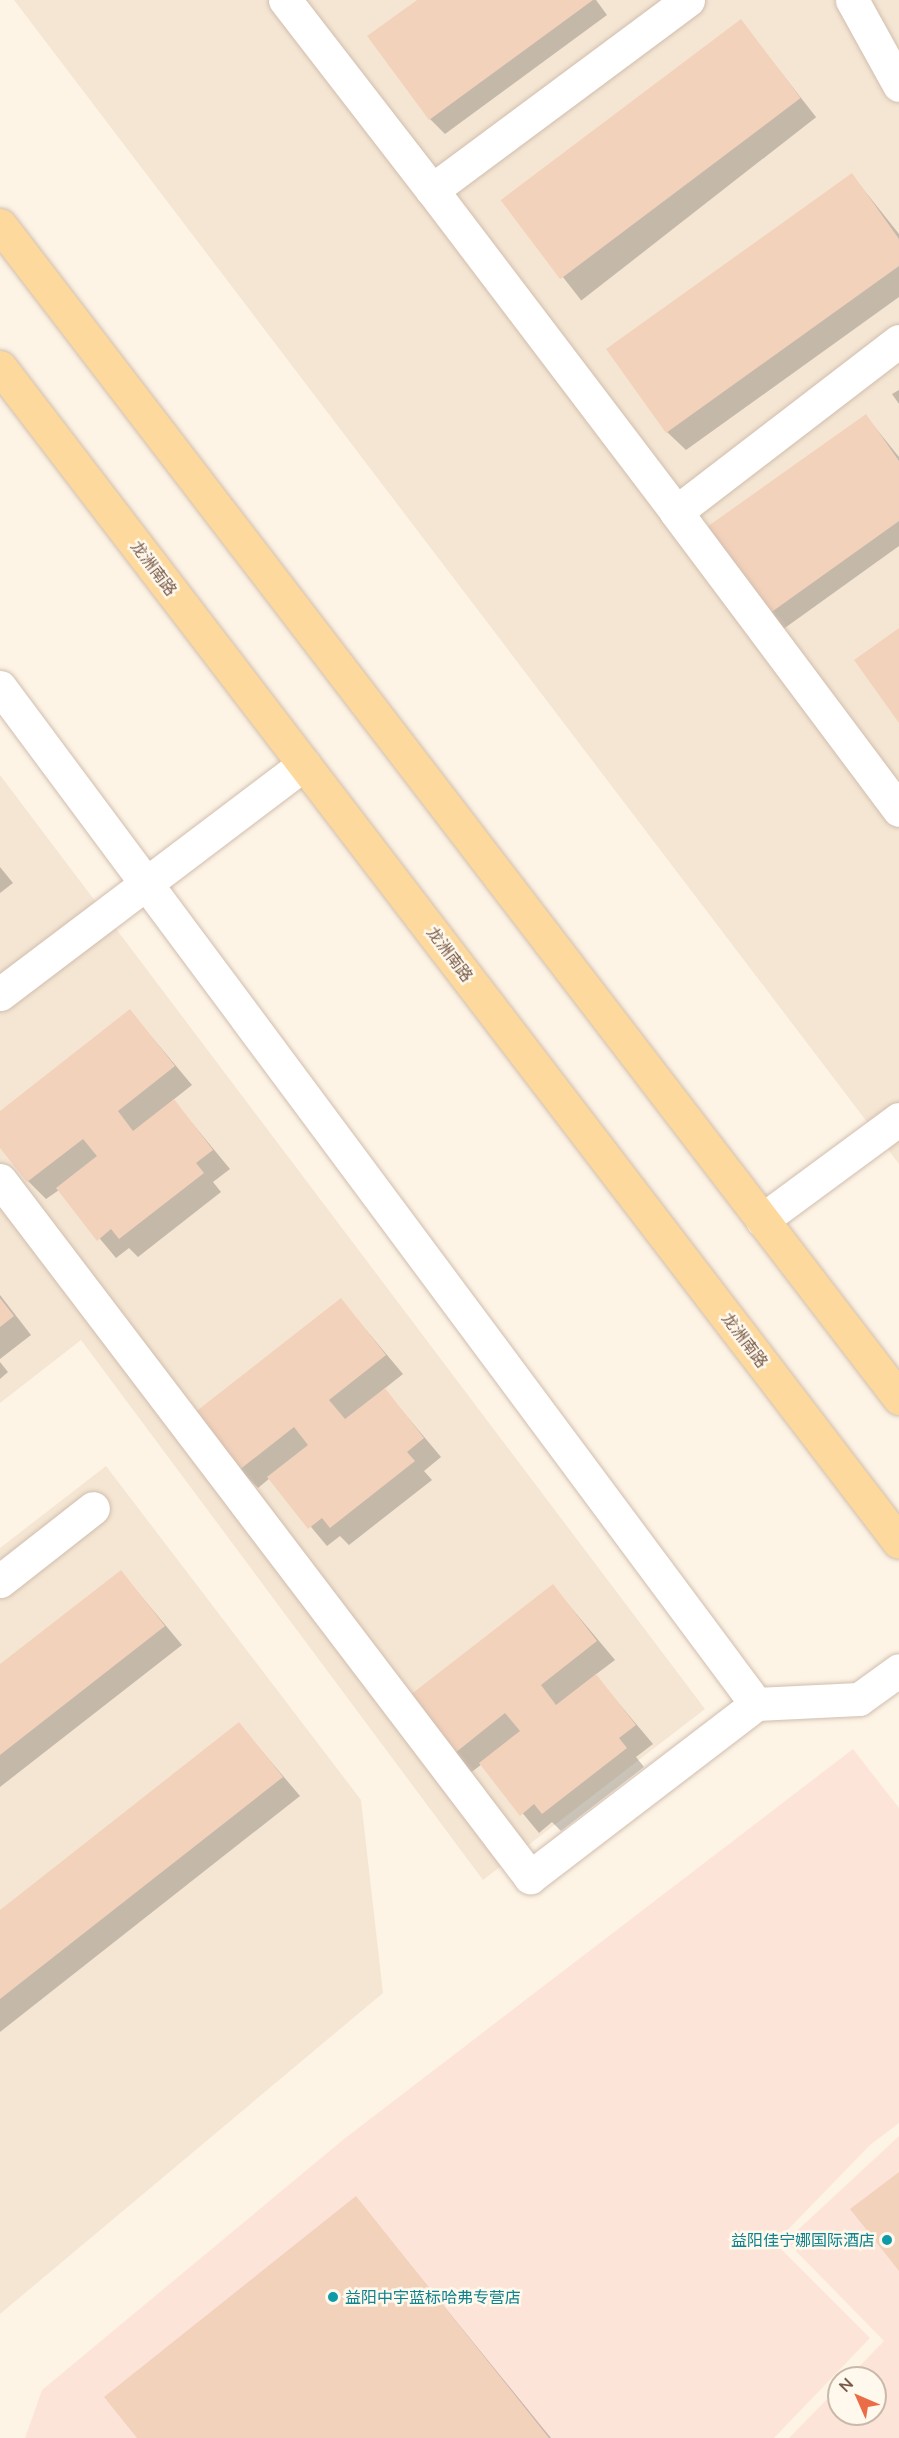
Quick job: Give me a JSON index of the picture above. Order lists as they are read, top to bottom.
{
  "streets": {
    "main road": ["龙洲南路"]
  },
  "places": ["益阳佳宁娜国际酒店", "益阳中宇蓝标哈弗专营店"],
  "north": "top left"
}
